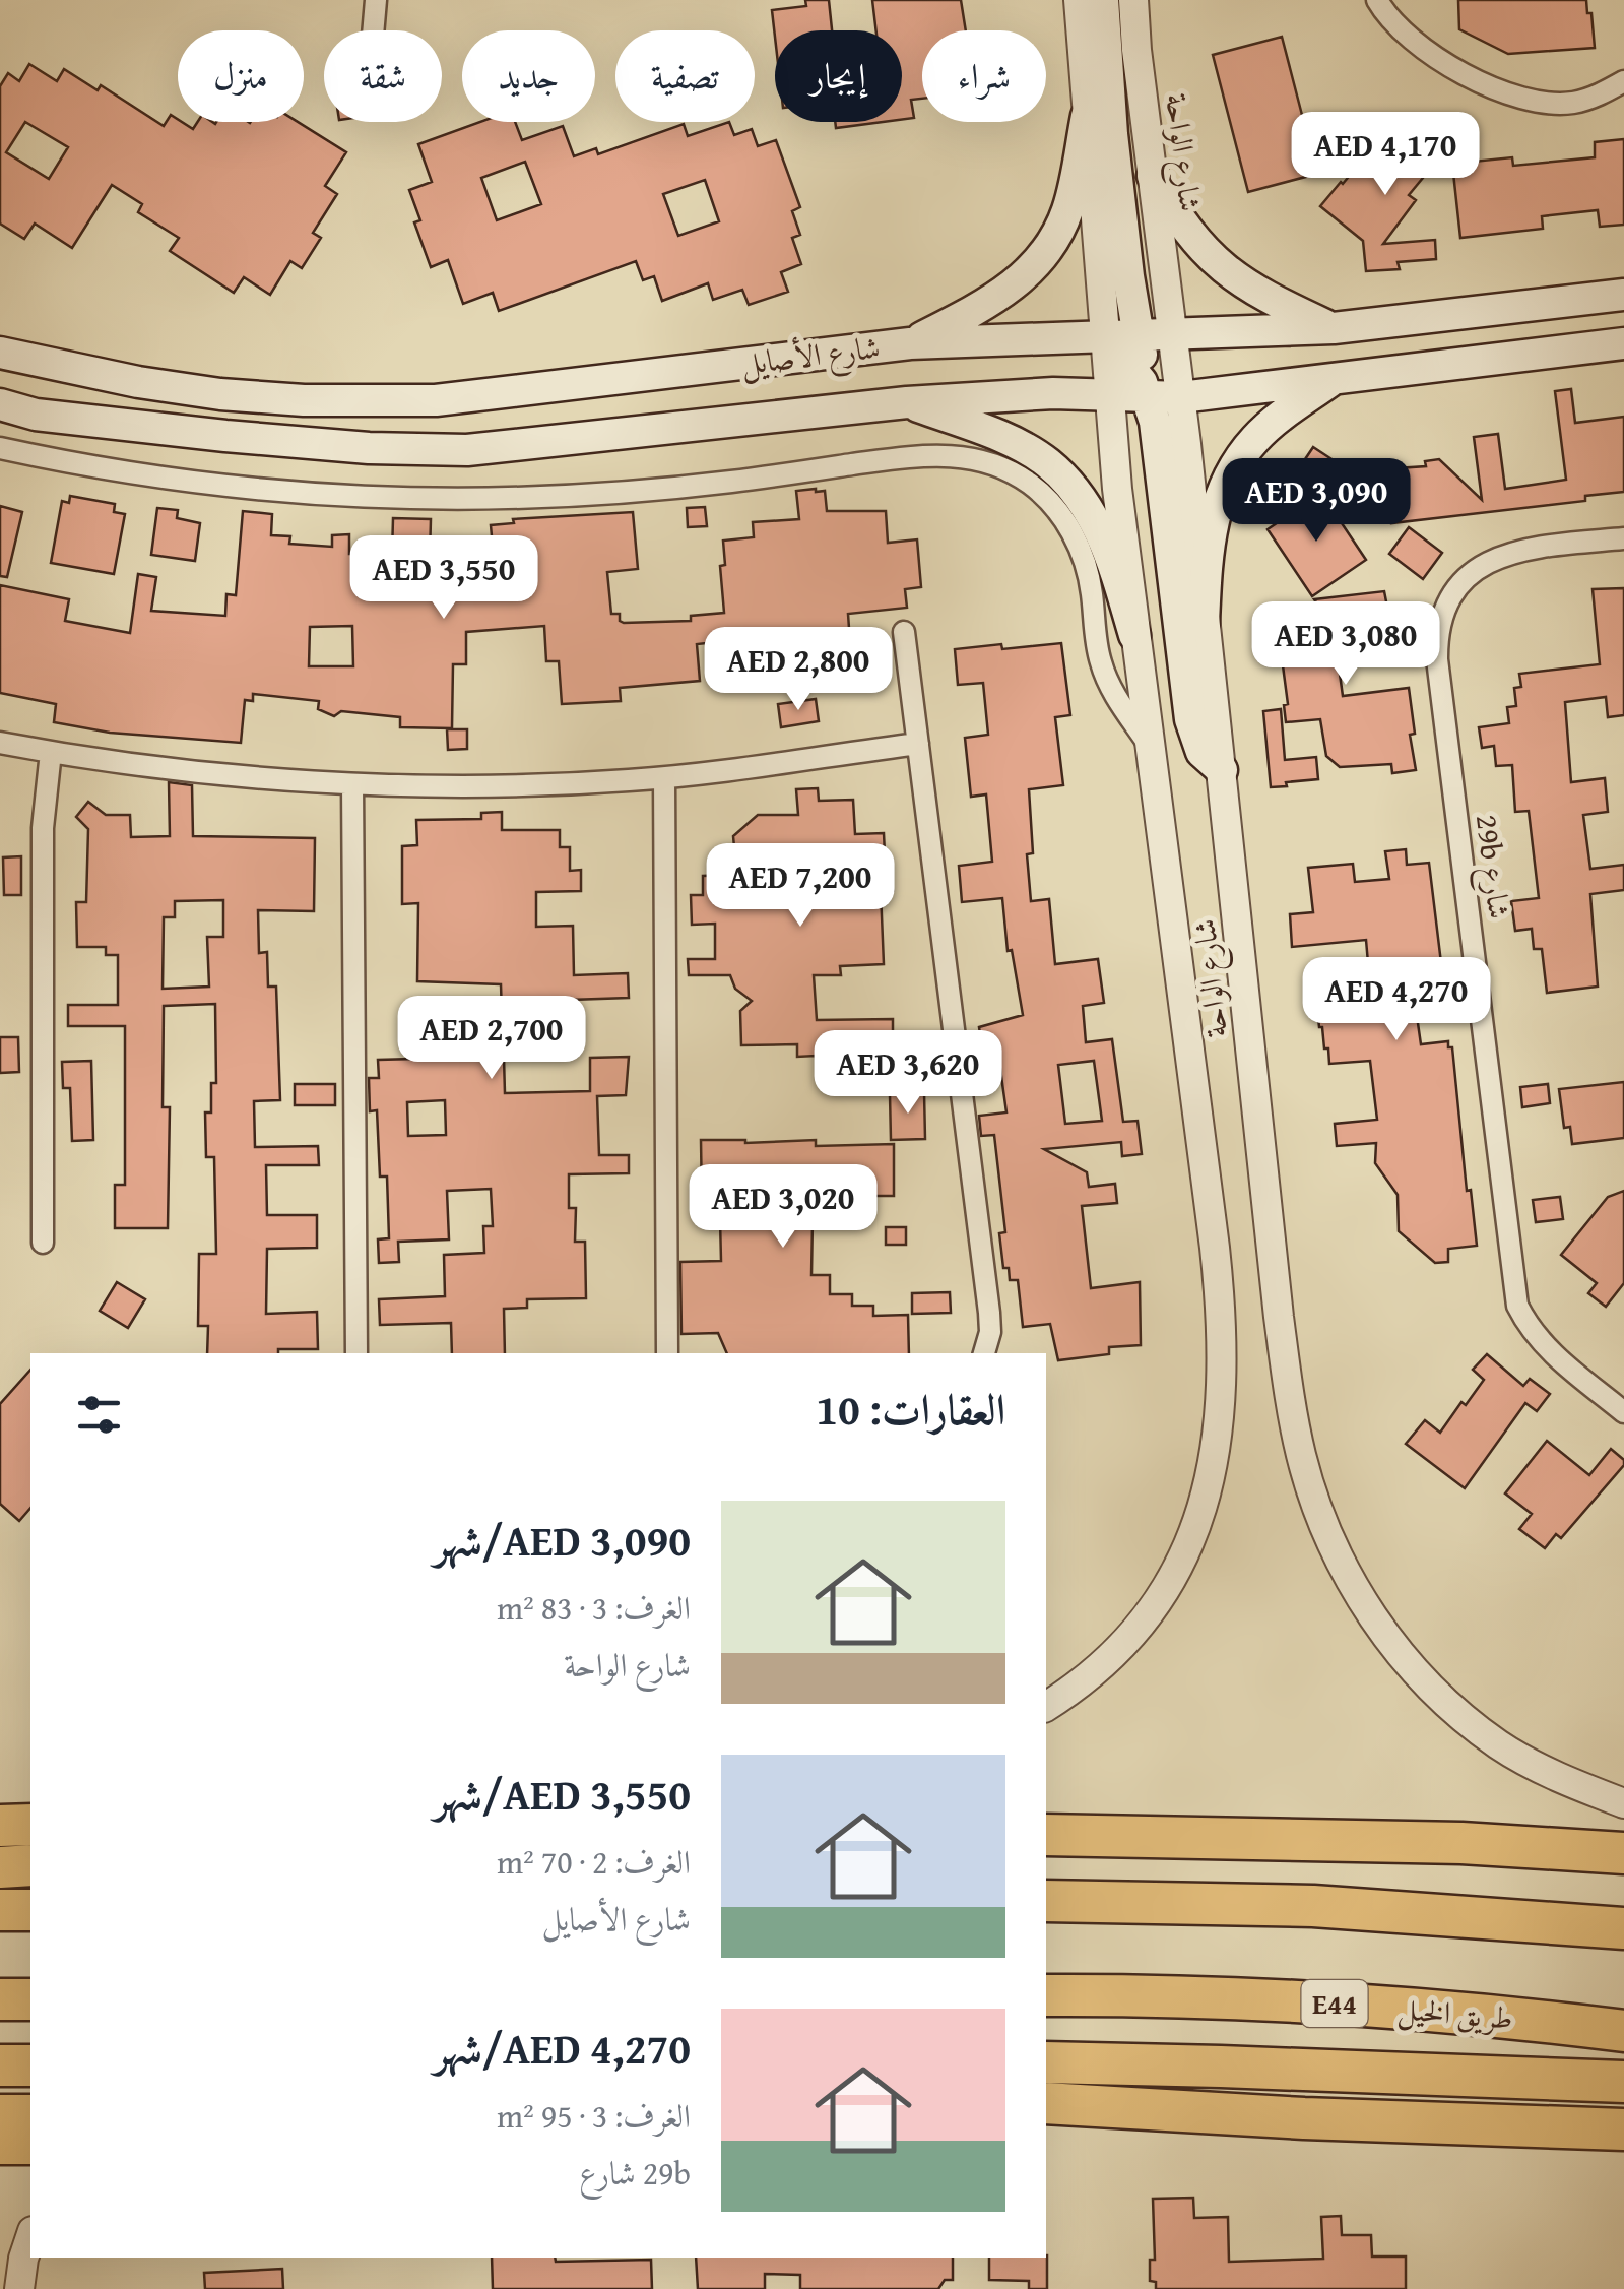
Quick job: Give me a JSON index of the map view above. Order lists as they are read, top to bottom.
{
  "streets": {
    "highway": ["E44", "طريق الخيل"],
    "main road": ["شارع الأصايل"],
    "street": ["شارع الواحة", "29b شارع"]
  },
  "crossings": [
    ["شارع الواحة", "شارع الأصايل"]
  ],
  "page": {
    "chip": [
      "شراء",
      "إيجار",
      "تصفية",
      "جديد",
      "شقة",
      "منزل"
    ],
    "price": [
      "AED 4,170",
      "AED 3,090",
      "AED 3,550",
      "AED 3,080",
      "AED 2,800",
      "AED 7,200",
      "AED 4,270",
      "AED 2,700",
      "AED 3,620",
      "AED 3,020"
    ],
    "heading": "العقارات: 10",
    "list": [
      {
        "name": "AED 3,090/شهر",
        "note": "الغرف: 3 · 83 m² · شارع الواحة"
      },
      {
        "name": "AED 3,550/شهر",
        "note": "الغرف: 2 · 70 m² · شارع الأصايل"
      },
      {
        "name": "AED 4,270/شهر",
        "note": "الغرف: 3 · 95 m² · 29b شارع"
      }
    ]
  }
}
